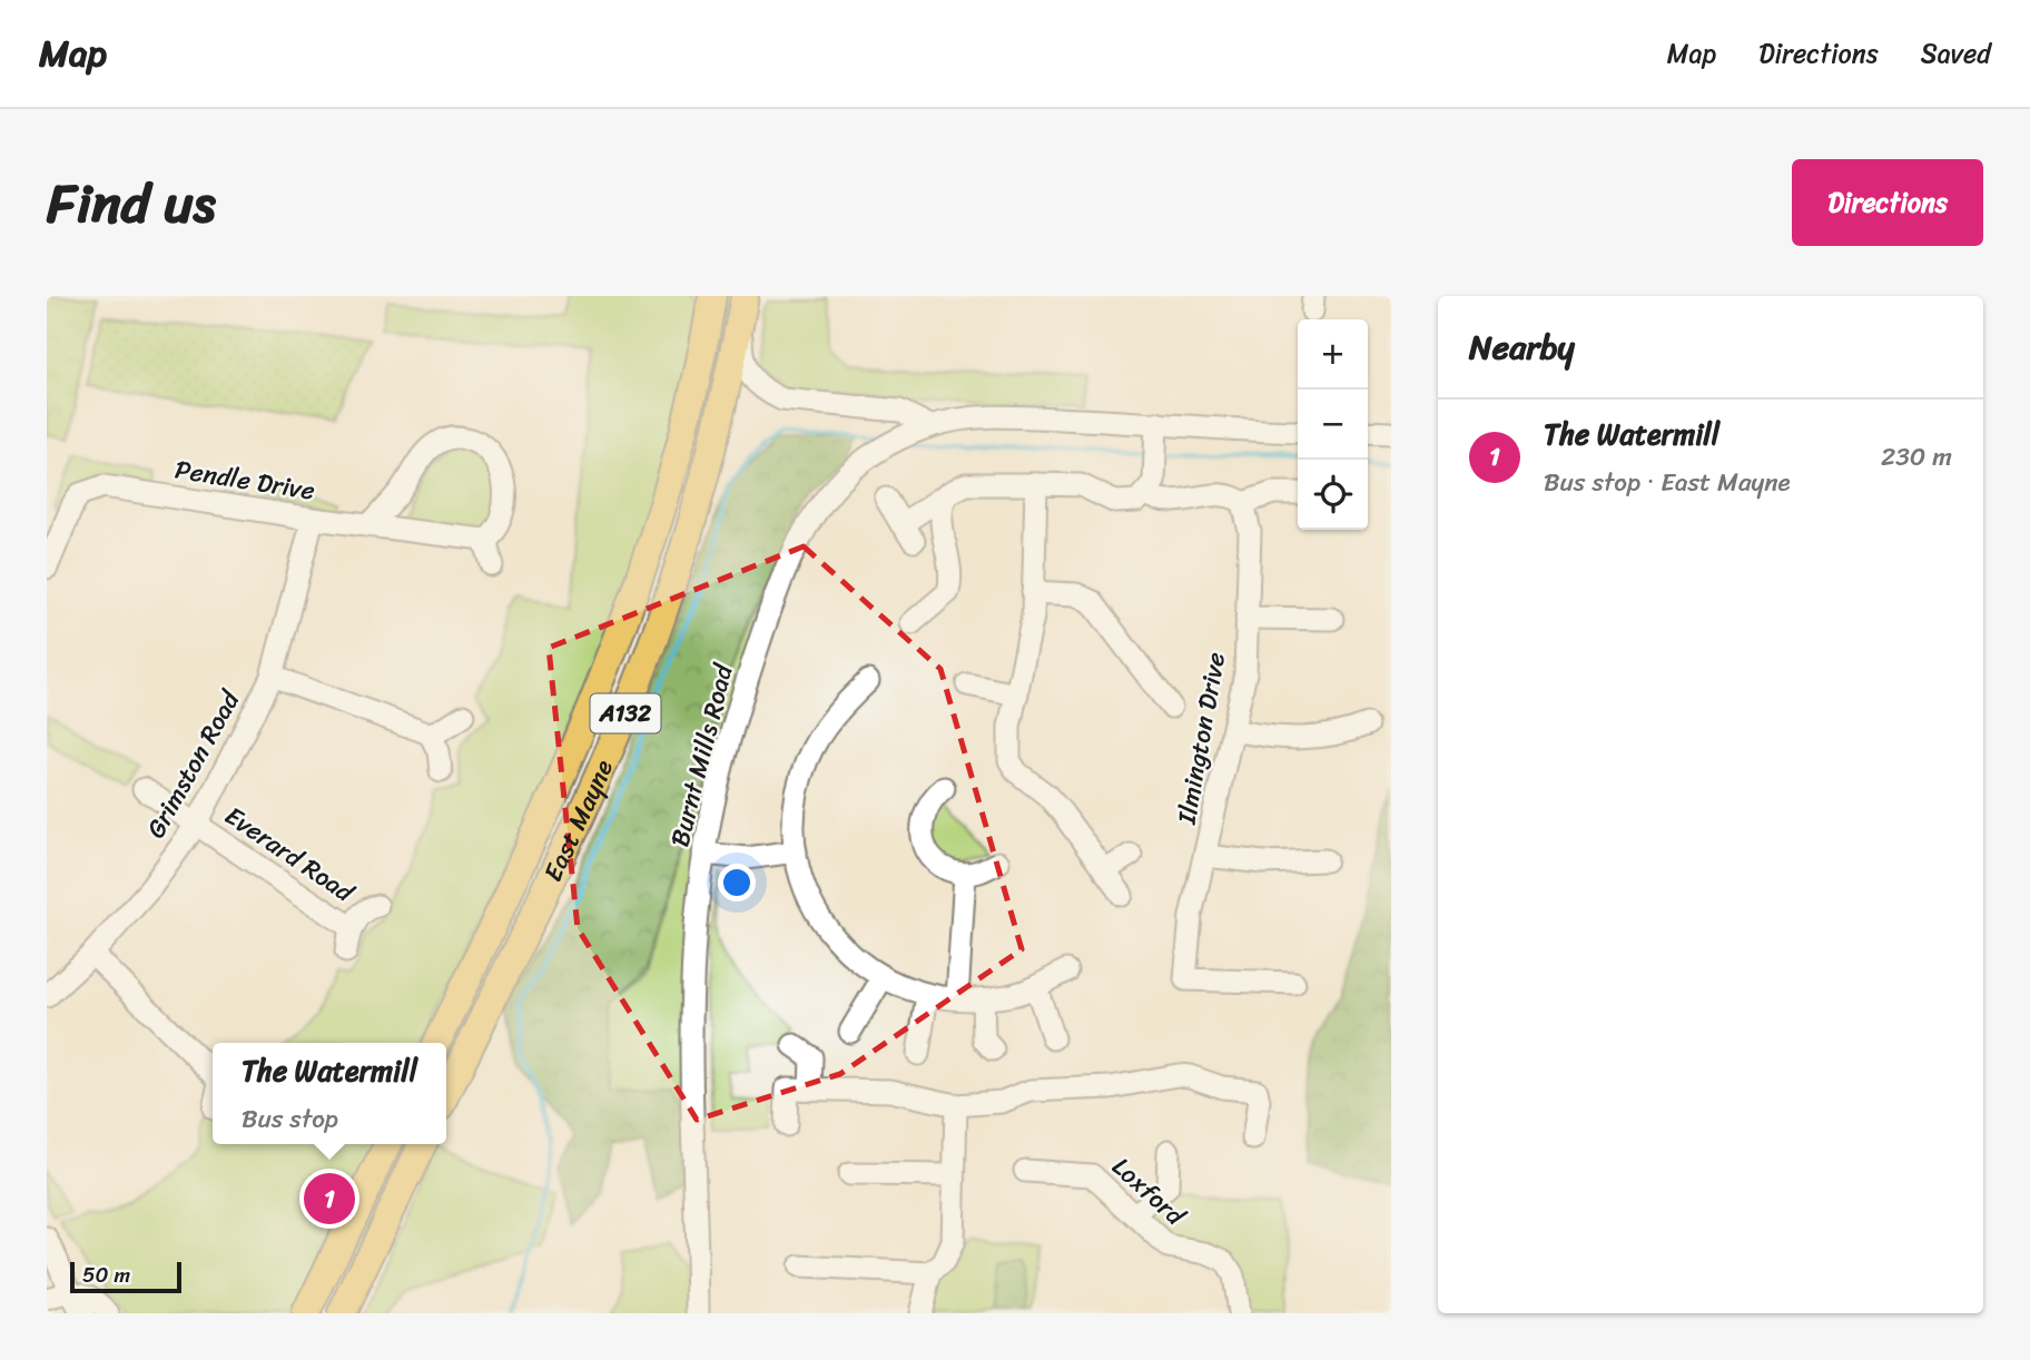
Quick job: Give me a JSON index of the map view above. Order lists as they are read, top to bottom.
{
  "streets": {
    "main road": ["A132", "East Mayne"],
    "street": [
      "Pendle Drive",
      "Ilmington Drive",
      "Burnt Mills Road",
      "Grimston Road",
      "Everard Road",
      "Loxford"
    ]
  },
  "crossings": [
    ["Pendle Drive", "Grimston Road"],
    ["Grimston Road", "Everard Road"]
  ],
  "scale_bar": "50 m",
  "page": {
    "header": "Map",
    "nav": ["Map", "Directions", "Saved"],
    "title": "Find us",
    "buttons": "Directions",
    "heading": "Nearby",
    "map_buttons": ["+", "−"],
    "list": [
      {
        "mark": "1",
        "name": "The Watermill",
        "note": "Bus stop · East Mayne",
        "value": "230 m"
      }
    ],
    "popup": ["The Watermill", "Bus stop"],
    "pins": "1",
    "scale": "50 m"
  }
}
